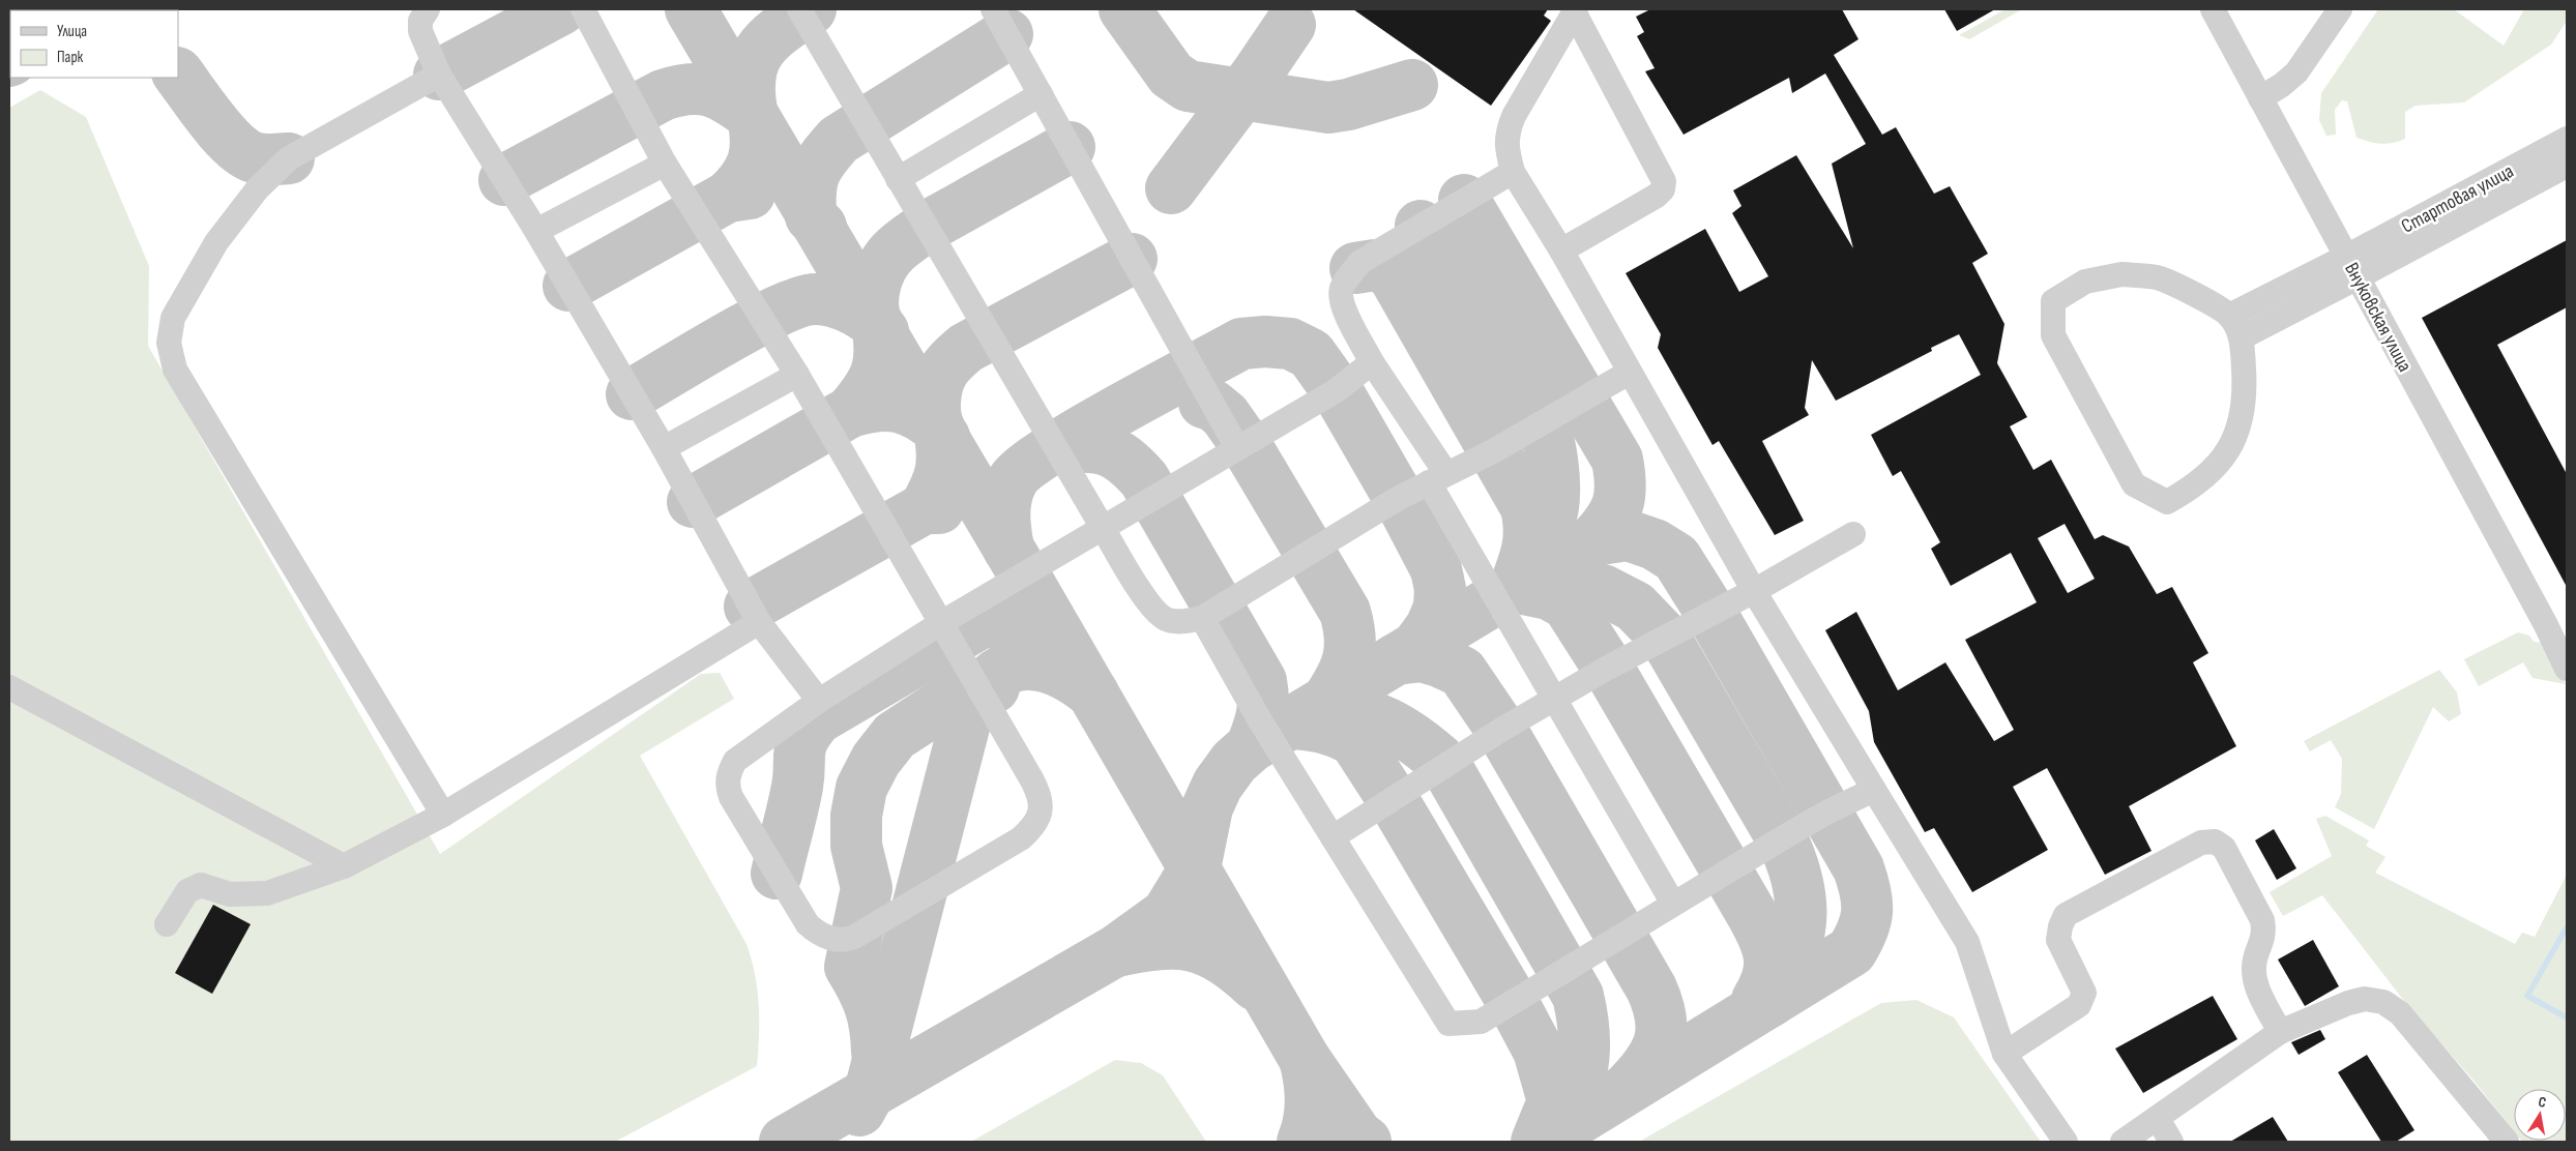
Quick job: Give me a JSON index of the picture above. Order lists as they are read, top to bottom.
{
  "streets": {
    "street": ["Стартовая улица", "Внуковская улица"]
  },
  "crossings": [
    ["Стартовая улица", "Внуковская улица"]
  ],
  "legend": ["Улица", "Парк"],
  "north": "top"
}
